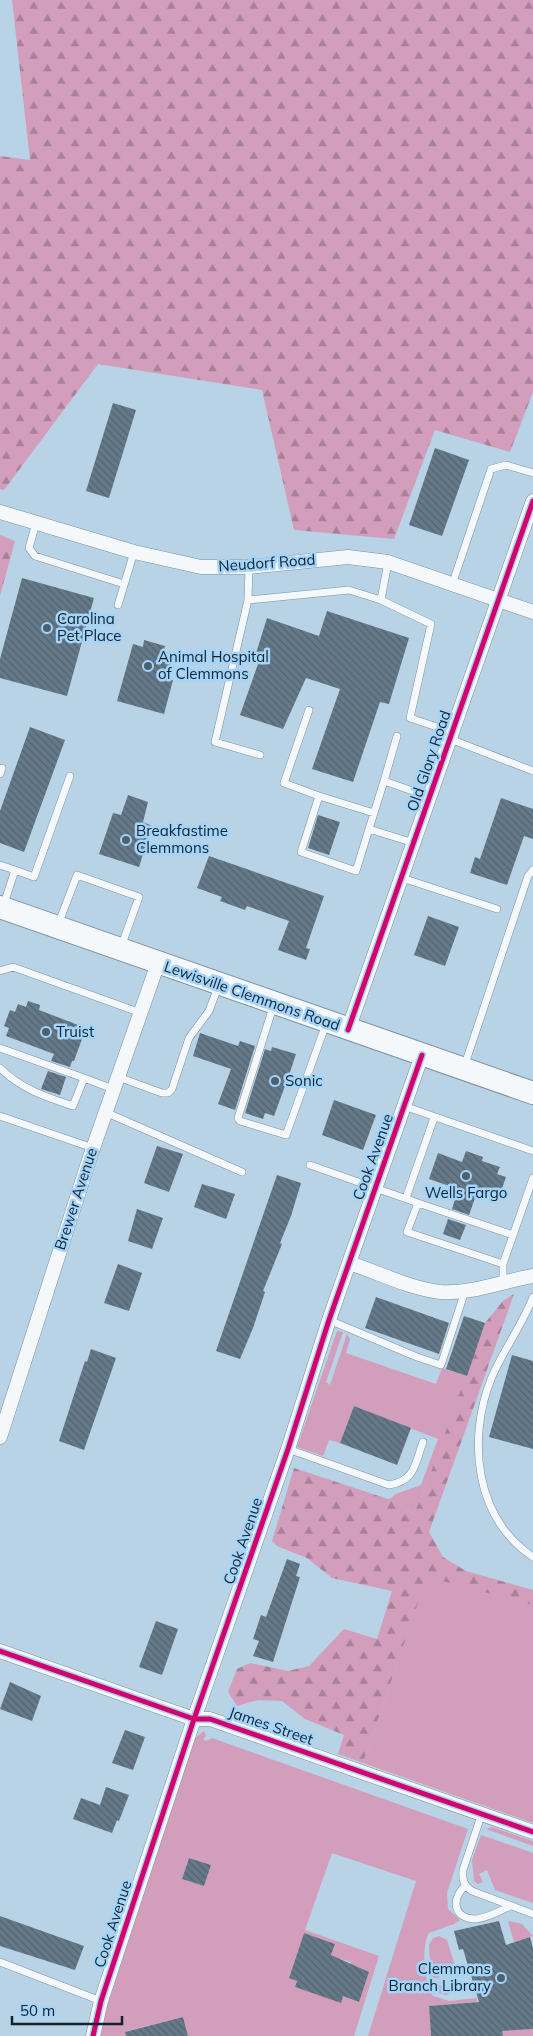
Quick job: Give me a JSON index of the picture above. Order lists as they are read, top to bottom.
{
  "streets": {
    "main road": ["Lewisville Clemmons Road"],
    "street": [
      "Neudorf Road",
      "Old Glory Road",
      "Cook Avenue",
      "Brewer Avenue",
      "James Street"
    ]
  },
  "crossings": [
    ["Neudorf Road", "Old Glory Road"],
    ["Old Glory Road", "Lewisville Clemmons Road"],
    ["Lewisville Clemmons Road", "Cook Avenue"],
    ["Lewisville Clemmons Road", "Brewer Avenue"],
    ["Cook Avenue", "James Street"]
  ],
  "places": [
    "Carolina Pet Place",
    "Animal Hospital of Clemmons",
    "Breakfastime Clemmons",
    "Truist",
    "Sonic",
    "Wells Fargo",
    "Clemmons Branch Library"
  ],
  "scale_bar": "50 m"
}
